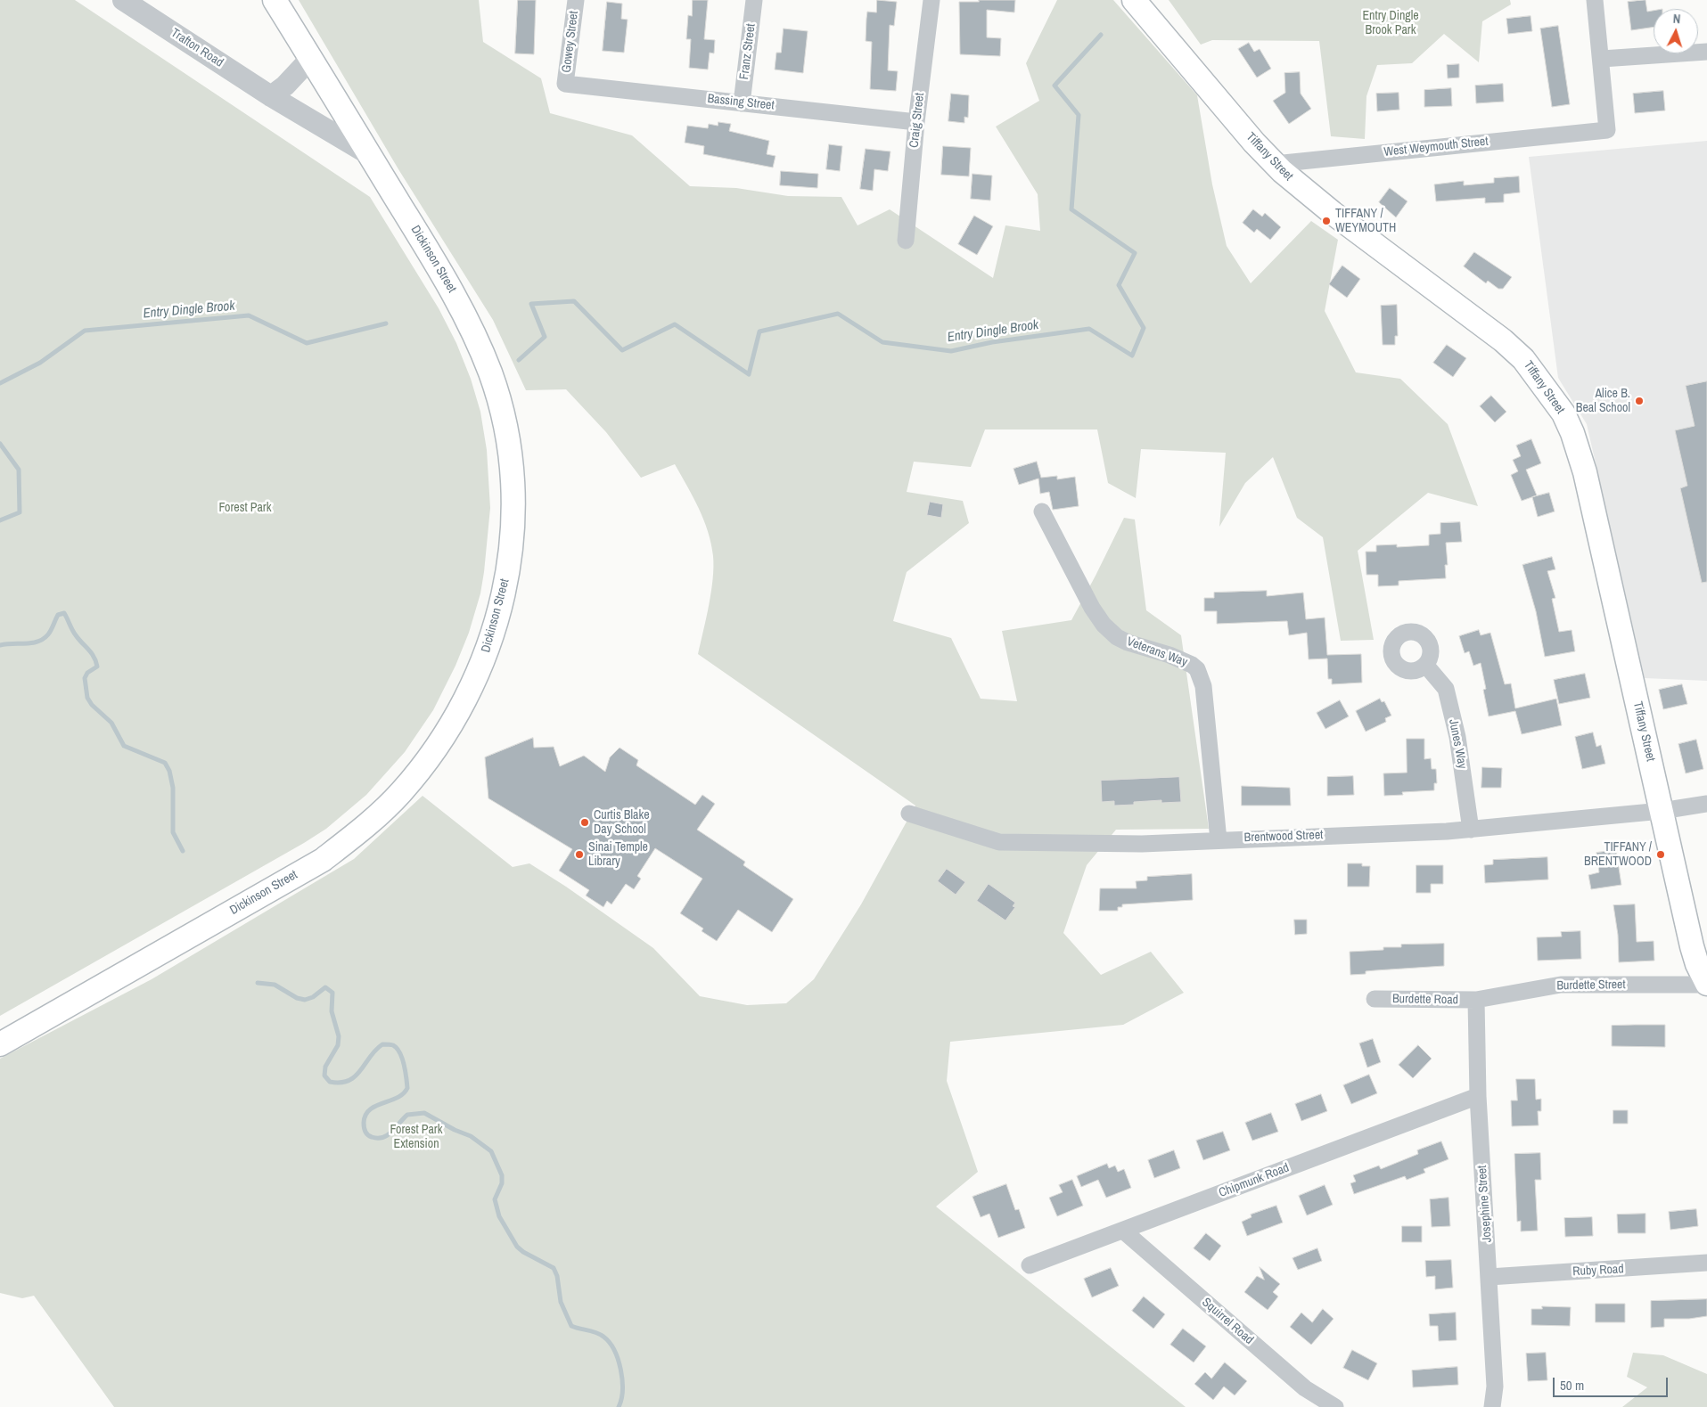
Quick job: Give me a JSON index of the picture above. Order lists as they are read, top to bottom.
{
  "streets": {
    "main road": ["Tiffany Street", "Dickinson Street"],
    "street": [
      "Gowey Street",
      "Trafton Road",
      "Franz Street",
      "Bassing Street",
      "Craig Street",
      "West Weymouth Street",
      "Veterans Way",
      "Junes Way",
      "Brentwood Street",
      "Burdette Street",
      "Burdette Road",
      "Chipmunk Road",
      "Josephine Street",
      "Ruby Road",
      "Squirrel Road"
    ]
  },
  "crossings": [
    ["Gowey Street", "Bassing Street"],
    ["Trafton Road", "Dickinson Street"],
    ["Franz Street", "Bassing Street"],
    ["Bassing Street", "Craig Street"],
    ["West Weymouth Street", "Tiffany Street"],
    ["Tiffany Street", "Brentwood Street"],
    ["Tiffany Street", "Burdette Street"],
    ["Veterans Way", "Brentwood Street"],
    ["Junes Way", "Brentwood Street"],
    ["Burdette Street", "Burdette Road"],
    ["Burdette Street", "Josephine Street"],
    ["Burdette Road", "Josephine Street"],
    ["Chipmunk Road", "Josephine Street"],
    ["Chipmunk Road", "Squirrel Road"],
    ["Josephine Street", "Ruby Road"]
  ],
  "water": ["Entry Dingle Brook"],
  "parks": ["Entry Dingle Brook Park", "Forest Park", "Forest Park Extension"],
  "places": [
    "TIFFANY / WEYMOUTH",
    "Alice B. Beal School",
    "Curtis Blake Day School",
    "Sinai Temple Library",
    "TIFFANY / BRENTWOOD"
  ],
  "scale_bar": "50 m",
  "north": "top"
}
